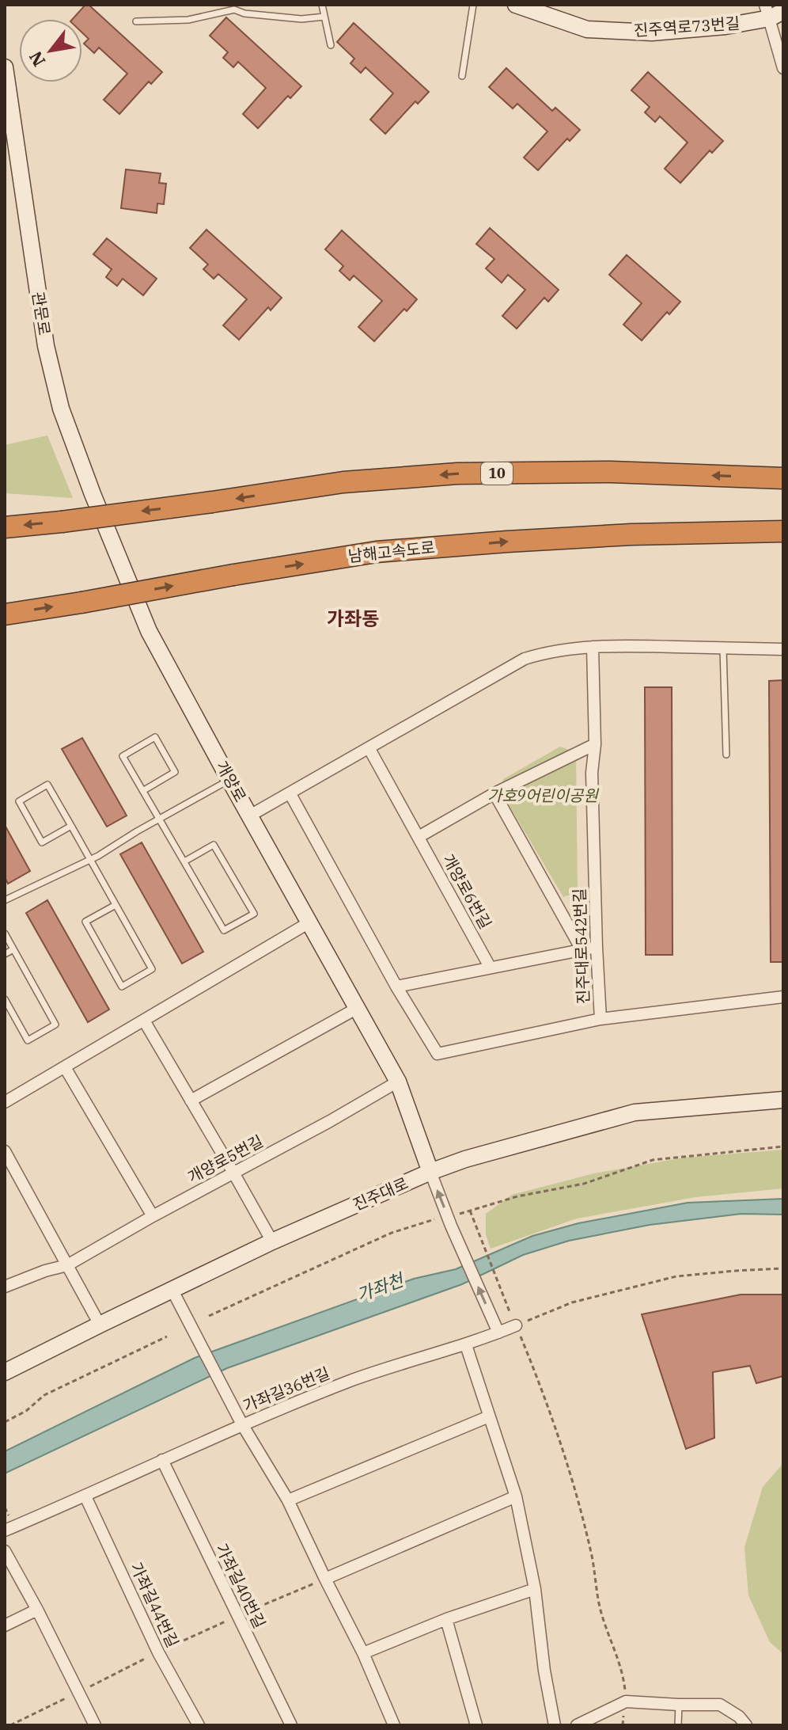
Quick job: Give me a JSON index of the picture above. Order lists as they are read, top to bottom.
{
  "streets": {
    "highway": ["10", "남해고속도로"],
    "street": [
      "진주역로73번길",
      "관문로",
      "개양로",
      "개양로6번길",
      "진주대로542번길",
      "개양로5번길",
      "진주대로",
      "가좌길36번길",
      "가좌길40번길",
      "가좌길44번길"
    ]
  },
  "crossings": [
    ["관문로", "개양로"],
    ["개양로", "개양로5번길"],
    ["개양로", "진주대로"]
  ],
  "districts": ["가좌동"],
  "water": ["가좌천"],
  "parks": ["가호9어린이공원"],
  "north": "bottom left"
}
